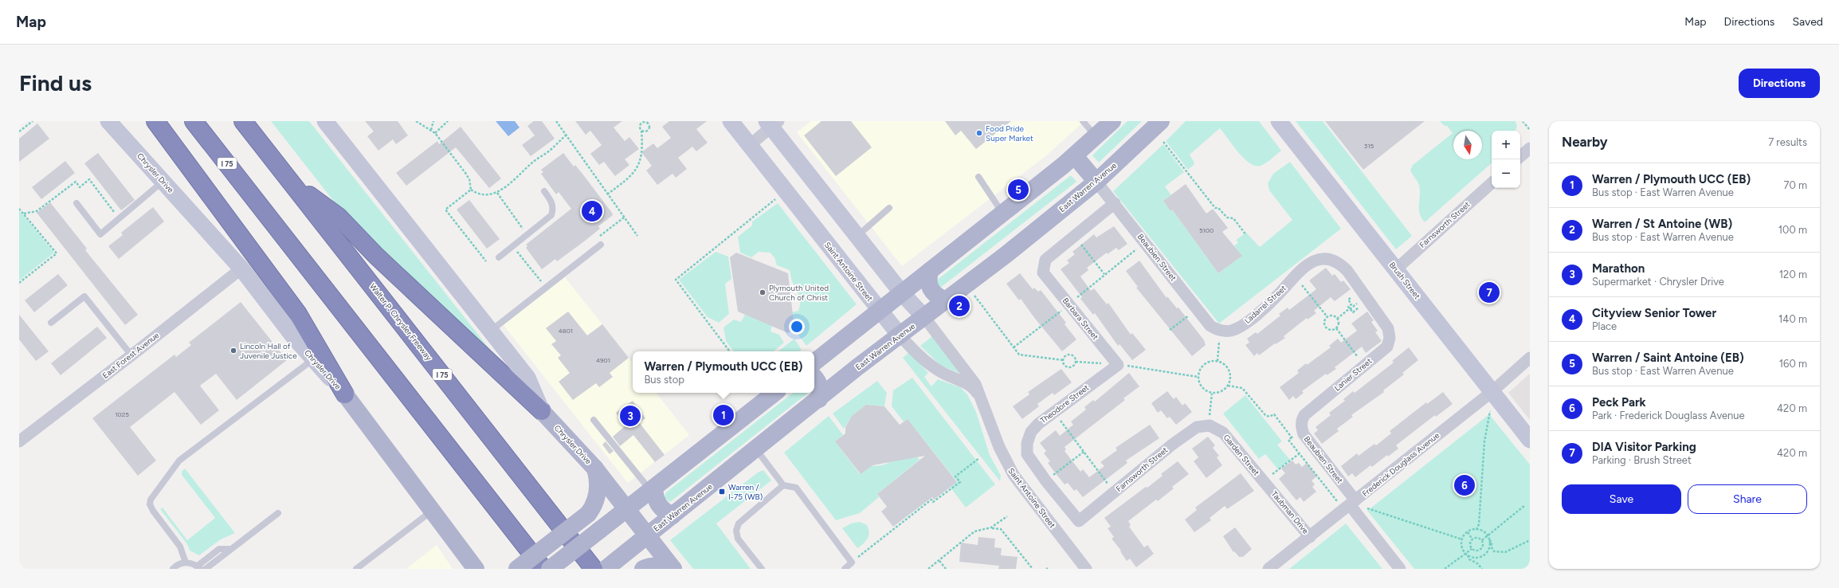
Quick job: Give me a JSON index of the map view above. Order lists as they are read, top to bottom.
{
  "streets": {
    "highway": ["I 75", "Walter P. Chrysler Freeway"],
    "main road": ["Chrysler Drive", "East Warren Avenue"],
    "street": [
      "Farnsworth Street",
      "Beaubien Street",
      "Saint Antoine Street",
      "Brush Street",
      "Ladarrel Street",
      "Barbara Street",
      "East Forest Avenue",
      "Lanier Street",
      "Theodore Street",
      "Garden Street",
      "Frederick Douglass Avenue",
      "Taubman Drive"
    ]
  },
  "crossings": [
    ["Chrysler Drive", "East Warren Avenue"],
    ["Chrysler Drive", "East Forest Avenue"],
    ["East Warren Avenue", "Beaubien Street"],
    ["East Warren Avenue", "Saint Antoine Street"],
    ["Farnsworth Street", "Brush Street"],
    ["Farnsworth Street", "Theodore Street"],
    ["Farnsworth Street", "Garden Street"],
    ["Beaubien Street", "Ladarrel Street"],
    ["Beaubien Street", "Lanier Street"],
    ["Beaubien Street", "Frederick Douglass Avenue"],
    ["Brush Street", "Frederick Douglass Avenue"],
    ["Ladarrel Street", "Lanier Street"],
    ["Barbara Street", "Theodore Street"],
    ["Garden Street", "Taubman Drive"],
    ["Frederick Douglass Avenue", "Taubman Drive"]
  ],
  "places": {
    "other": ["Food Pride Super Market", "Plymouth United Church of Christ", "Lincoln Hall of Juvenile Justice"],
    "transit": ["Warren / I-75 (WB)"]
  },
  "house_numbers": [
    "315",
    "5100",
    "4801",
    "4901",
    "1025"
  ],
  "north": "bottom",
  "page": {
    "header": "Map",
    "nav": ["Map", "Directions", "Saved"],
    "buttons": [
      "Directions",
      ["Save", "Share"]
    ],
    "title": "Find us",
    "heading": ["Nearby", "7 results"],
    "map_buttons": ["+", "−"],
    "list": [
      {
        "mark": "1",
        "name": "Warren / Plymouth UCC (EB)",
        "note": "Bus stop · East Warren Avenue",
        "value": "70 m"
      },
      {
        "mark": "2",
        "name": "Warren / St Antoine (WB)",
        "note": "Bus stop · East Warren Avenue",
        "value": "100 m"
      },
      {
        "mark": "3",
        "name": "Marathon",
        "note": "Supermarket · Chrysler Drive",
        "value": "120 m"
      },
      {
        "mark": "4",
        "name": "Cityview Senior Tower",
        "note": "Place",
        "value": "140 m"
      },
      {
        "mark": "5",
        "name": "Warren / Saint Antoine (EB)",
        "note": "Bus stop · East Warren Avenue",
        "value": "160 m"
      },
      {
        "mark": "6",
        "name": "Peck Park",
        "note": "Park · Frederick Douglass Avenue",
        "value": "420 m"
      },
      {
        "mark": "7",
        "name": "DIA Visitor Parking",
        "note": "Parking · Brush Street",
        "value": "420 m"
      }
    ],
    "pins": [
      "5",
      "4",
      "7",
      "2",
      "1",
      "3",
      "6"
    ],
    "popup": ["Warren / Plymouth UCC (EB)", "Bus stop"]
  }
}
